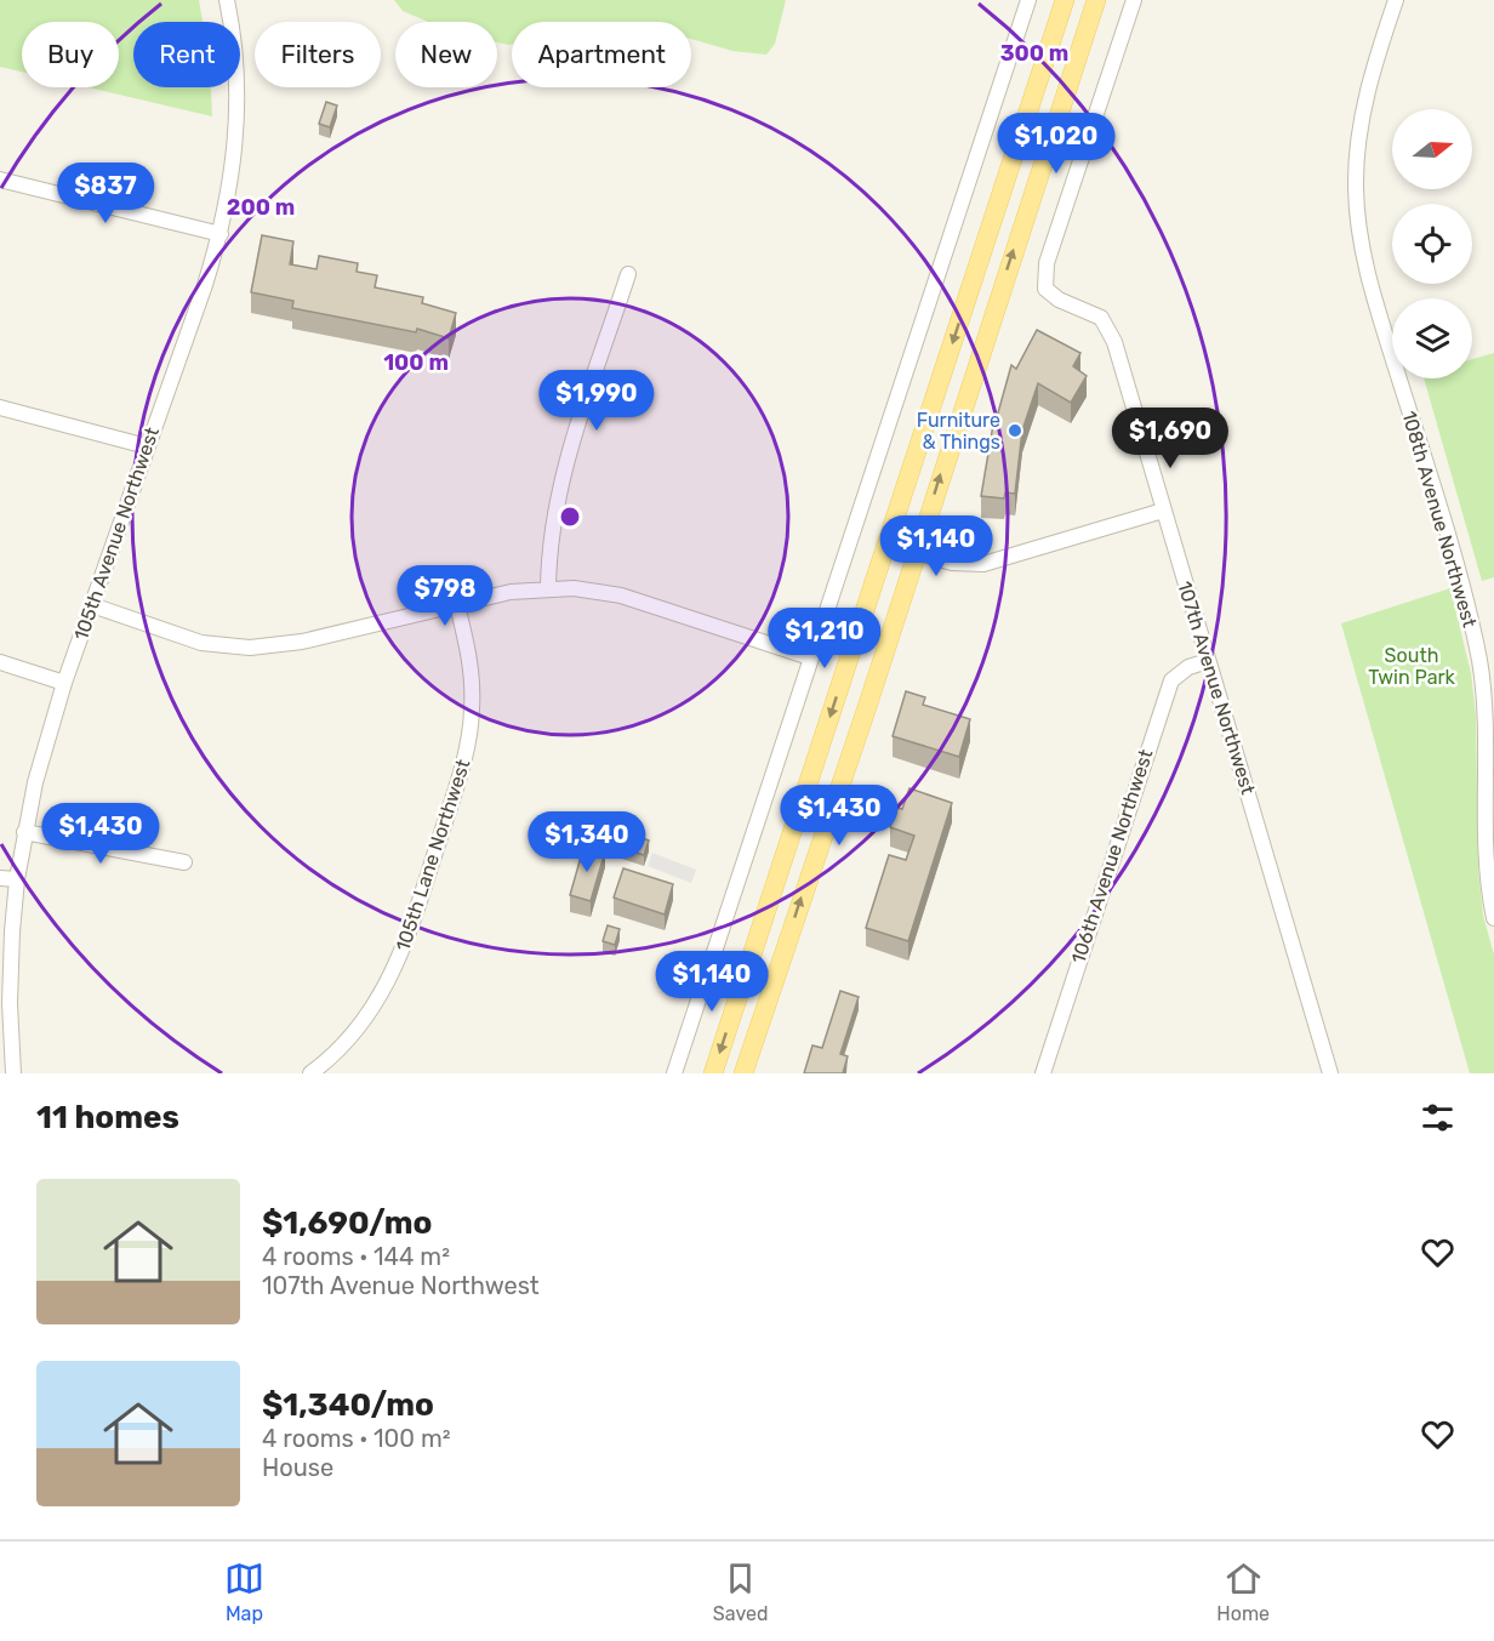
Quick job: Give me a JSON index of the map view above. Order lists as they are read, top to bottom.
{
  "streets": {
    "street": [
      "108th Avenue Northwest",
      "105th Avenue Northwest",
      "107th Avenue Northwest",
      "105th Lane Northwest",
      "106th Avenue Northwest"
    ]
  },
  "crossings": [
    ["107th Avenue Northwest", "106th Avenue Northwest"]
  ],
  "parks": ["South Twin Park"],
  "places": ["Furniture & Things"],
  "north": "right",
  "page": {
    "chip": [
      "Buy",
      "Rent",
      "Filters",
      "New",
      "Apartment"
    ],
    "price": [
      "$1,020",
      "$837",
      "$1,990",
      "$1,690",
      "$1,140",
      "$798",
      "$1,210",
      "$1,430",
      "$1,430",
      "$1,340",
      "$1,140"
    ],
    "heading": "11 homes",
    "list": [
      {
        "name": "$1,690/mo",
        "note": "4 rooms · 144 m² · 107th Avenue Northwest"
      },
      {
        "name": "$1,340/mo",
        "note": "4 rooms · 100 m² · House"
      }
    ],
    "tabs": ["Map", "Saved", "Home"]
  },
  "rings": ["300 m", "200 m", "100 m"]
}
